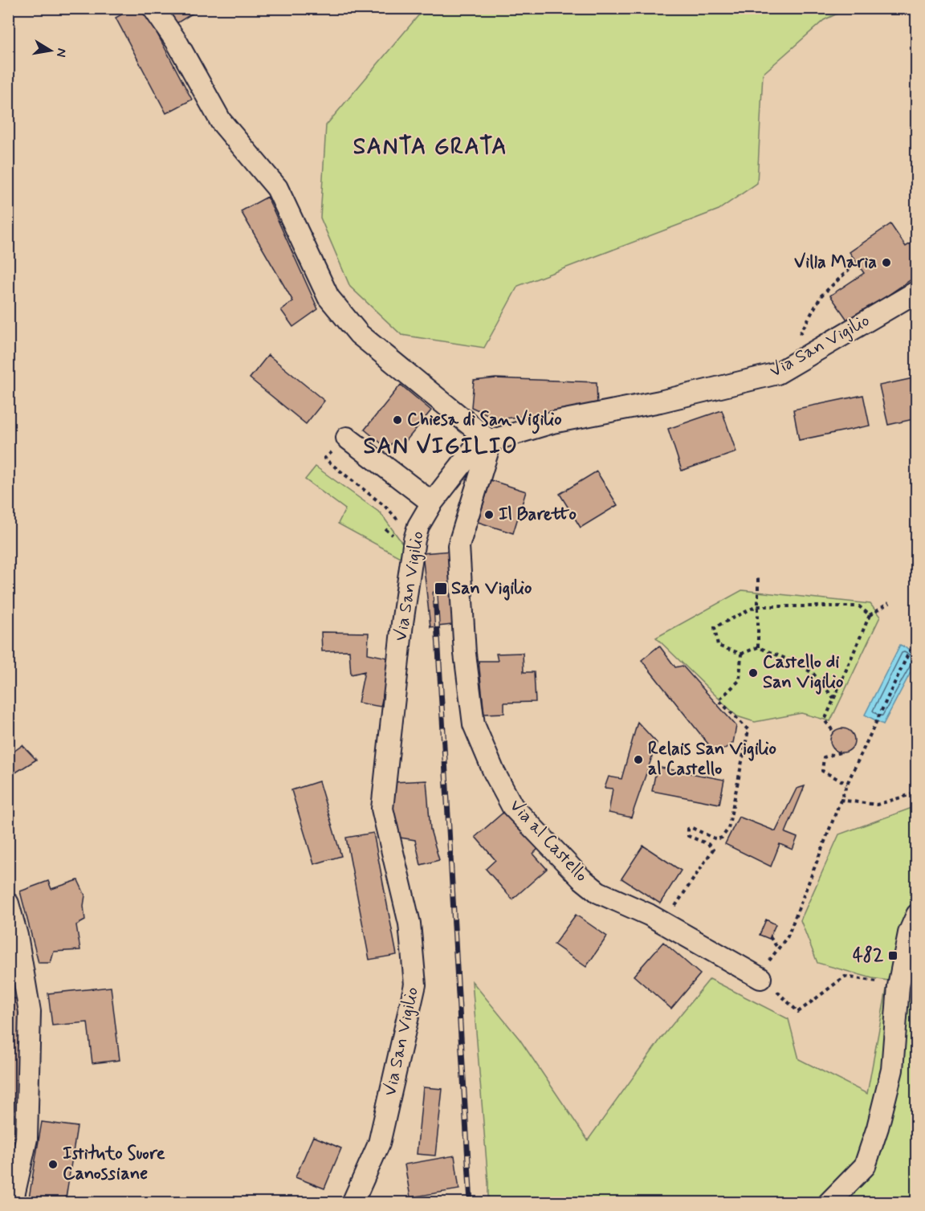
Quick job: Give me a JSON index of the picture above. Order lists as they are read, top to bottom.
{
  "streets": {
    "street": ["Via San Vigilio", "Via al Castello"]
  },
  "crossings": [
    ["Via San Vigilio", "Via al Castello"]
  ],
  "districts": ["SANTA GRATA", "SAN VIGILIO"],
  "places": {
    "other": [
      "Villa Maria",
      "Chiesa di San Vigilio",
      "Il Baretto",
      "Castello di San Vigilio",
      "Relais San Vigilio al Castello",
      "Istituto Suore Canossiane"
    ],
    "transit": ["San Vigilio", "482"]
  },
  "north": "right"
}
